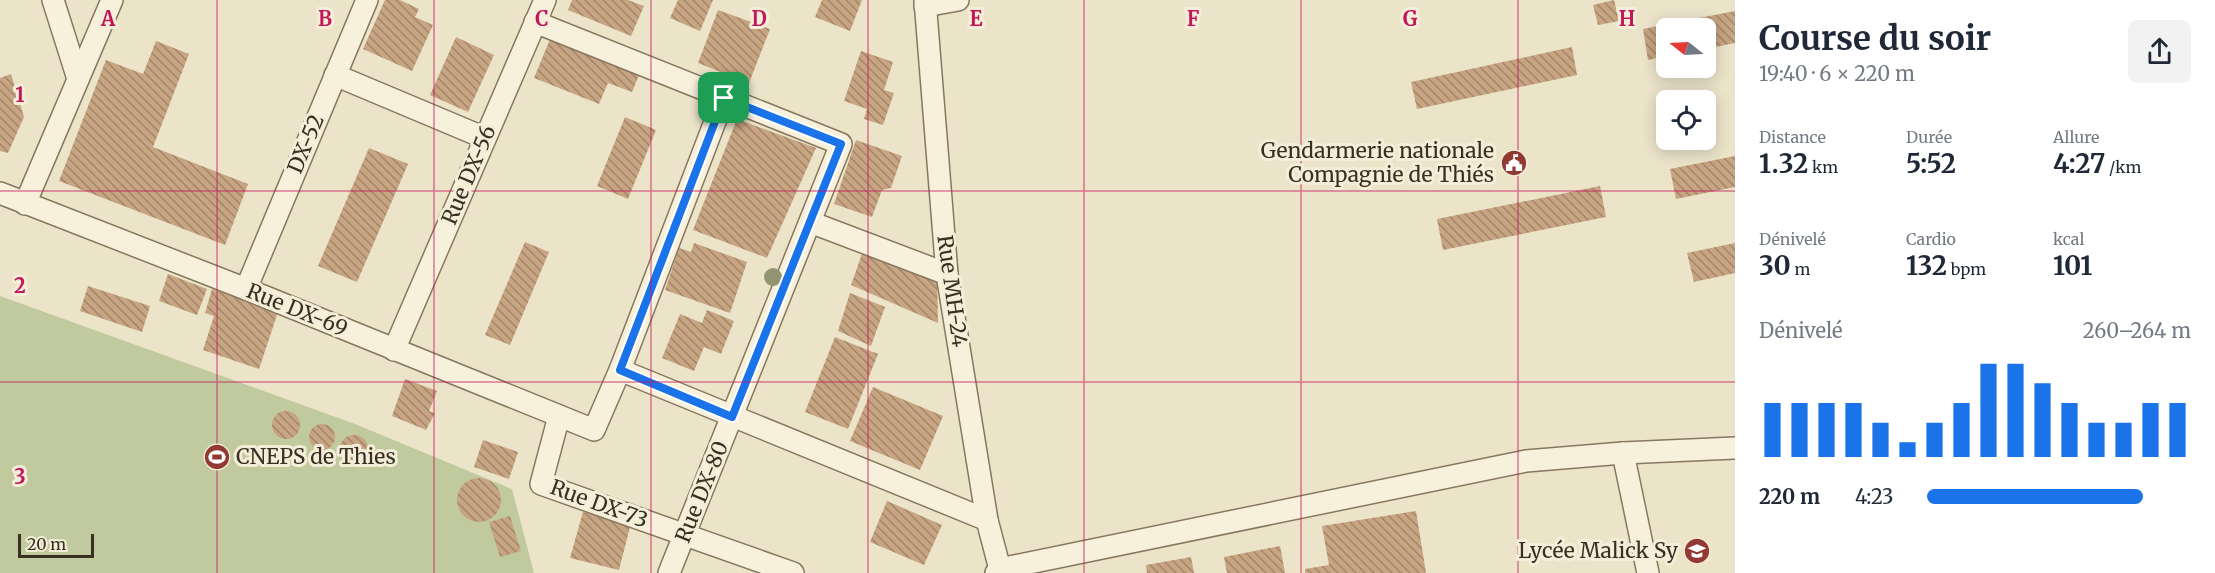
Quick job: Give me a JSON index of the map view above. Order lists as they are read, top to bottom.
{
  "streets": {
    "street": [
      "DX-52",
      "Rue DX-56",
      "Rue MH-24",
      "Rue DX-69",
      "Rue DX-80",
      "Rue DX-73"
    ]
  },
  "crossings": [
    ["DX-52", "Rue DX-69"],
    ["Rue DX-56", "Rue DX-69"],
    ["Rue DX-69", "Rue DX-73"],
    ["Rue DX-80", "Rue DX-73"]
  ],
  "places": {
    "public building": ["Gendarmerie nationale Compagnie de Thiés"],
    "sports": ["CNEPS de Thies"],
    "school or university": ["Lycée Malick Sy"]
  },
  "scale_bar": "20 m",
  "north": "left",
  "page": {
    "heading": ["Course du soir", "19:40 · 6 × 220 m"],
    "stats": [
      ["Distance", "1.32 km"],
      ["Durée", "5:52"],
      ["Allure", "4:27 /km"],
      ["Dénivelé", "30 m"],
      ["Cardio", "132 bpm"],
      ["kcal", "101"]
    ],
    "chart": ["Dénivelé", "260–264 m"],
    "list": [
      {
        "name": "220 m",
        "note": "4:23"
      }
    ],
    "scale": "20 m"
  },
  "grid": {
    "columns": [
      "A",
      "B",
      "C",
      "D",
      "E",
      "F",
      "G",
      "H"
    ],
    "rows": ["1", "2", "3"]
  }
}
